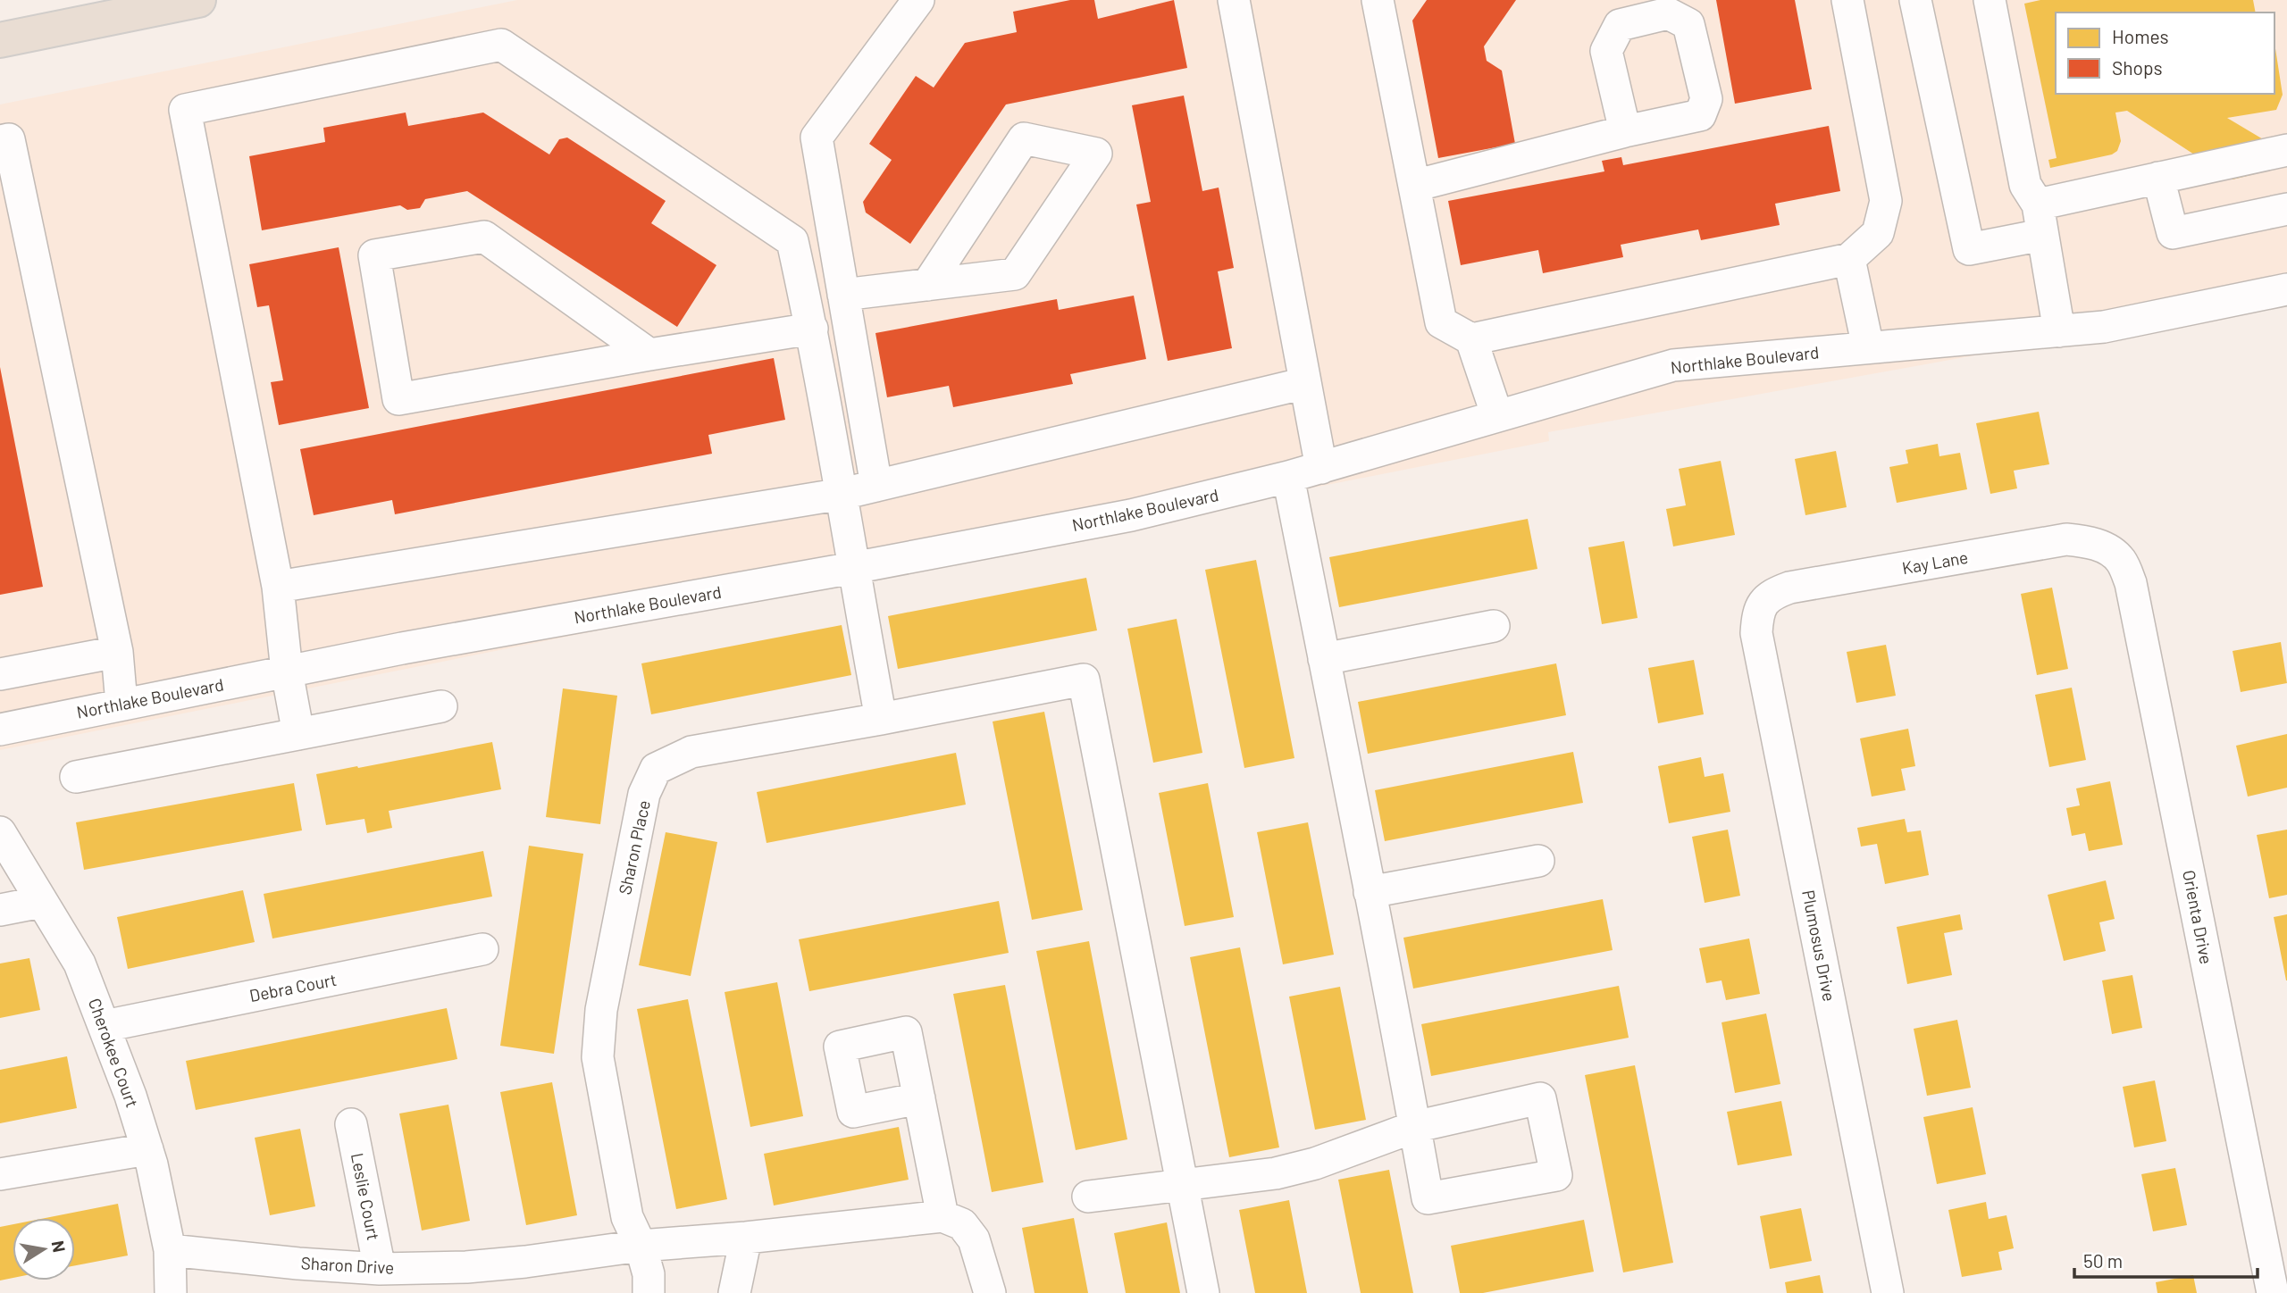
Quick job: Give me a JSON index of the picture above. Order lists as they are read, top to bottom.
{
  "streets": {
    "street": [
      "Northlake Boulevard",
      "Kay Lane",
      "Sharon Place",
      "Orienta Drive",
      "Plumosus Drive",
      "Debra Court",
      "Cherokee Court",
      "Leslie Court",
      "Sharon Drive"
    ]
  },
  "crossings": [
    ["Kay Lane", "Orienta Drive"],
    ["Kay Lane", "Plumosus Drive"],
    ["Sharon Place", "Sharon Drive"],
    ["Debra Court", "Cherokee Court"],
    ["Cherokee Court", "Sharon Drive"],
    ["Leslie Court", "Sharon Drive"]
  ],
  "legend": ["Homes", "Shops"],
  "scale_bar": "50 m",
  "north": "right"
}
